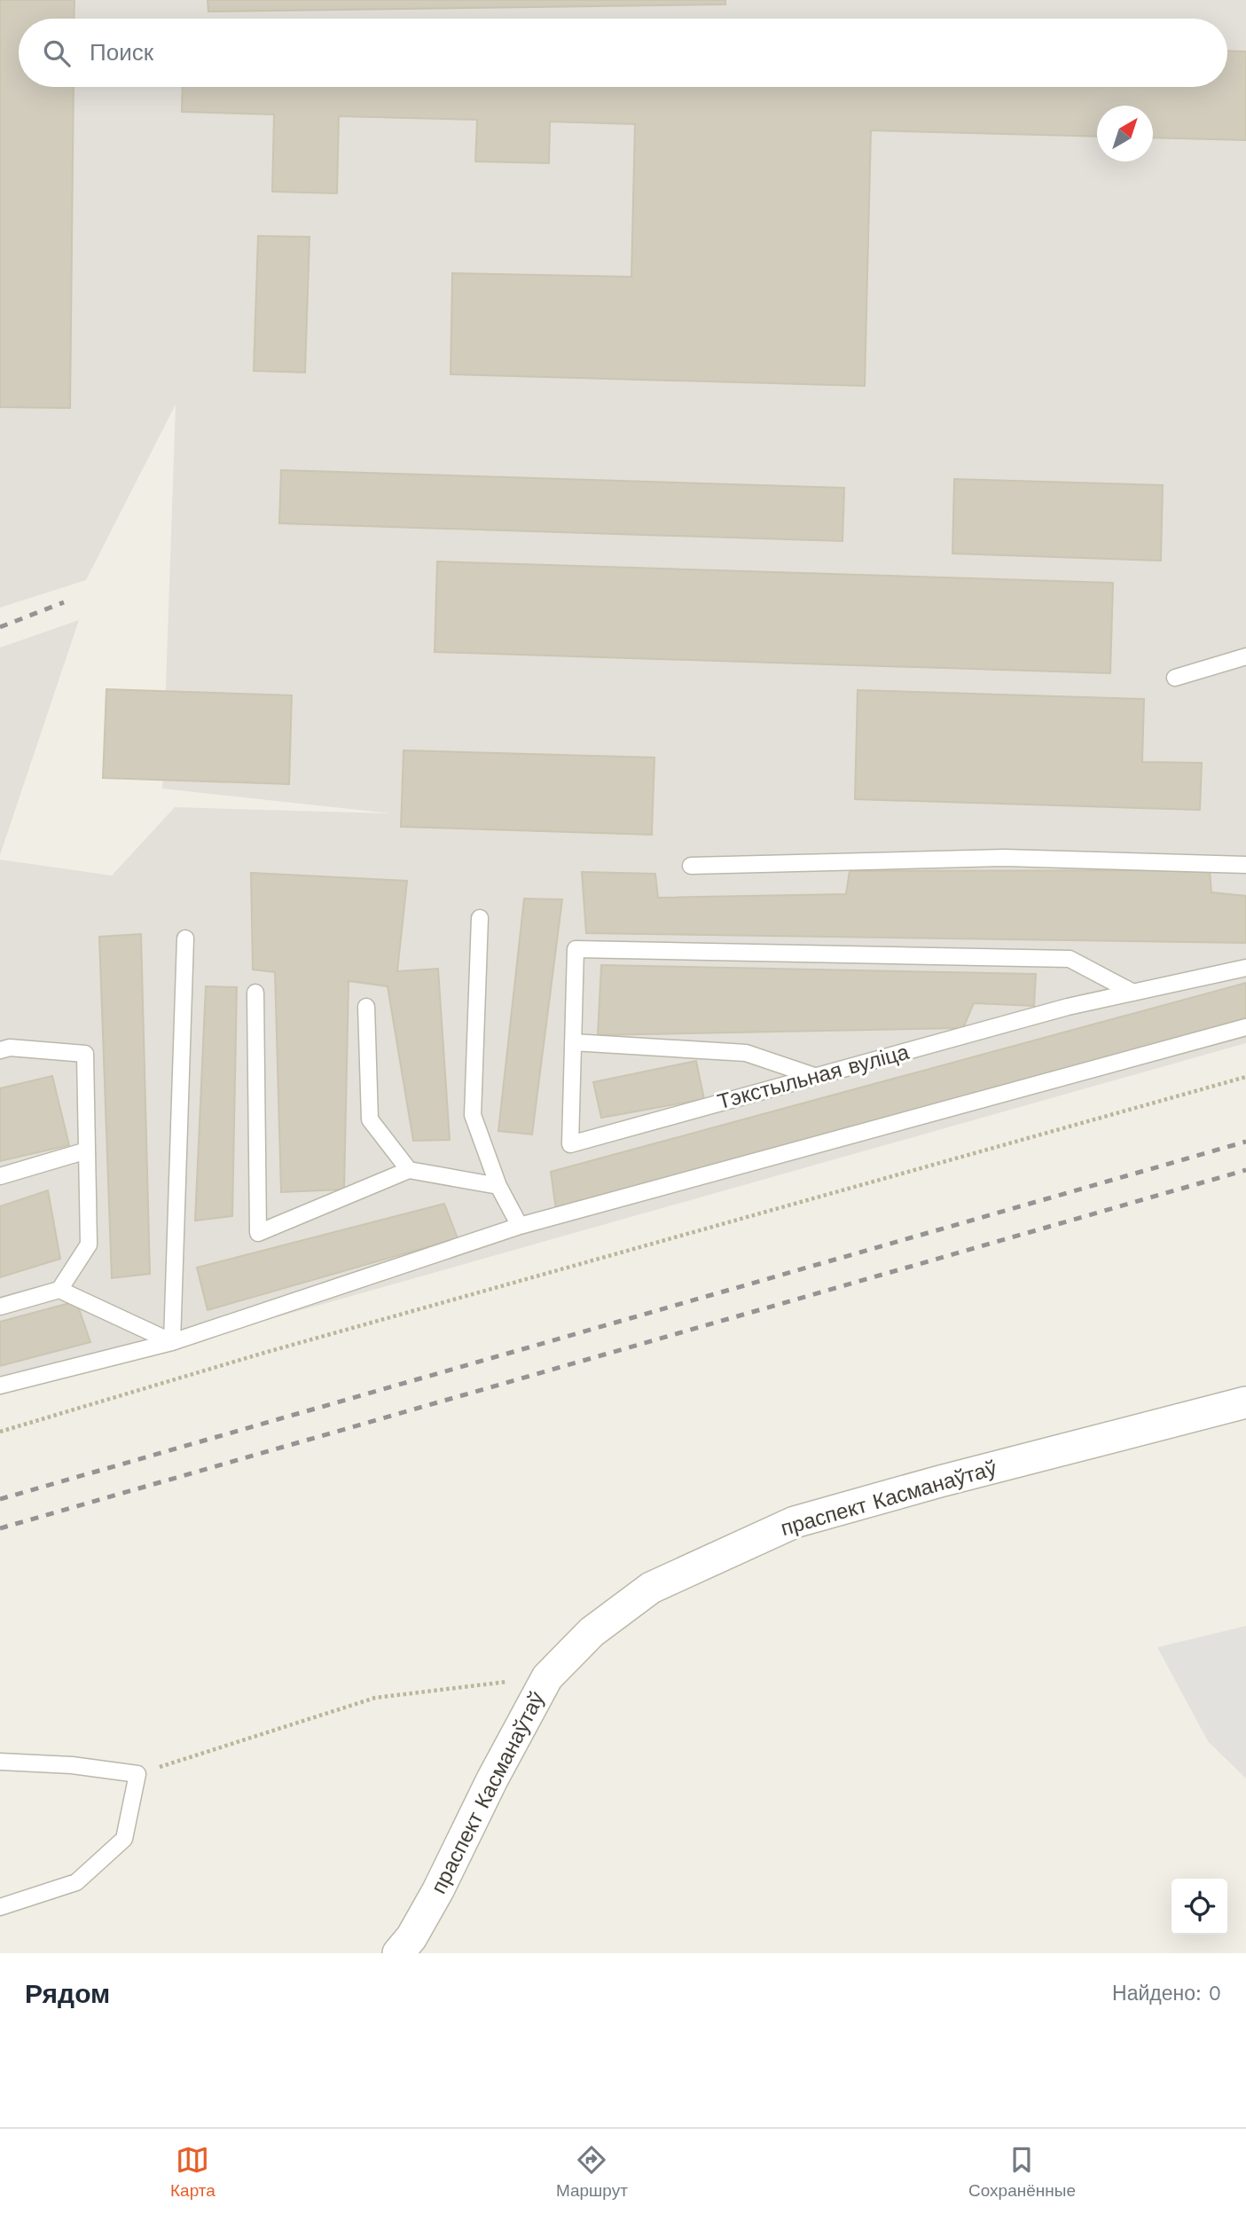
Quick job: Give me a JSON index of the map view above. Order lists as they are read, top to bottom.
{
  "streets": {
    "street": ["праспект Касманаўтаў"],
    "lane": ["Тэкстыльная вуліца"]
  },
  "north": "top right",
  "page": {
    "search": "Поиск",
    "heading": ["Рядом", "Найдено: 0"],
    "nav": ["Карта", "Маршрут", "Сохранённые"]
  }
}
